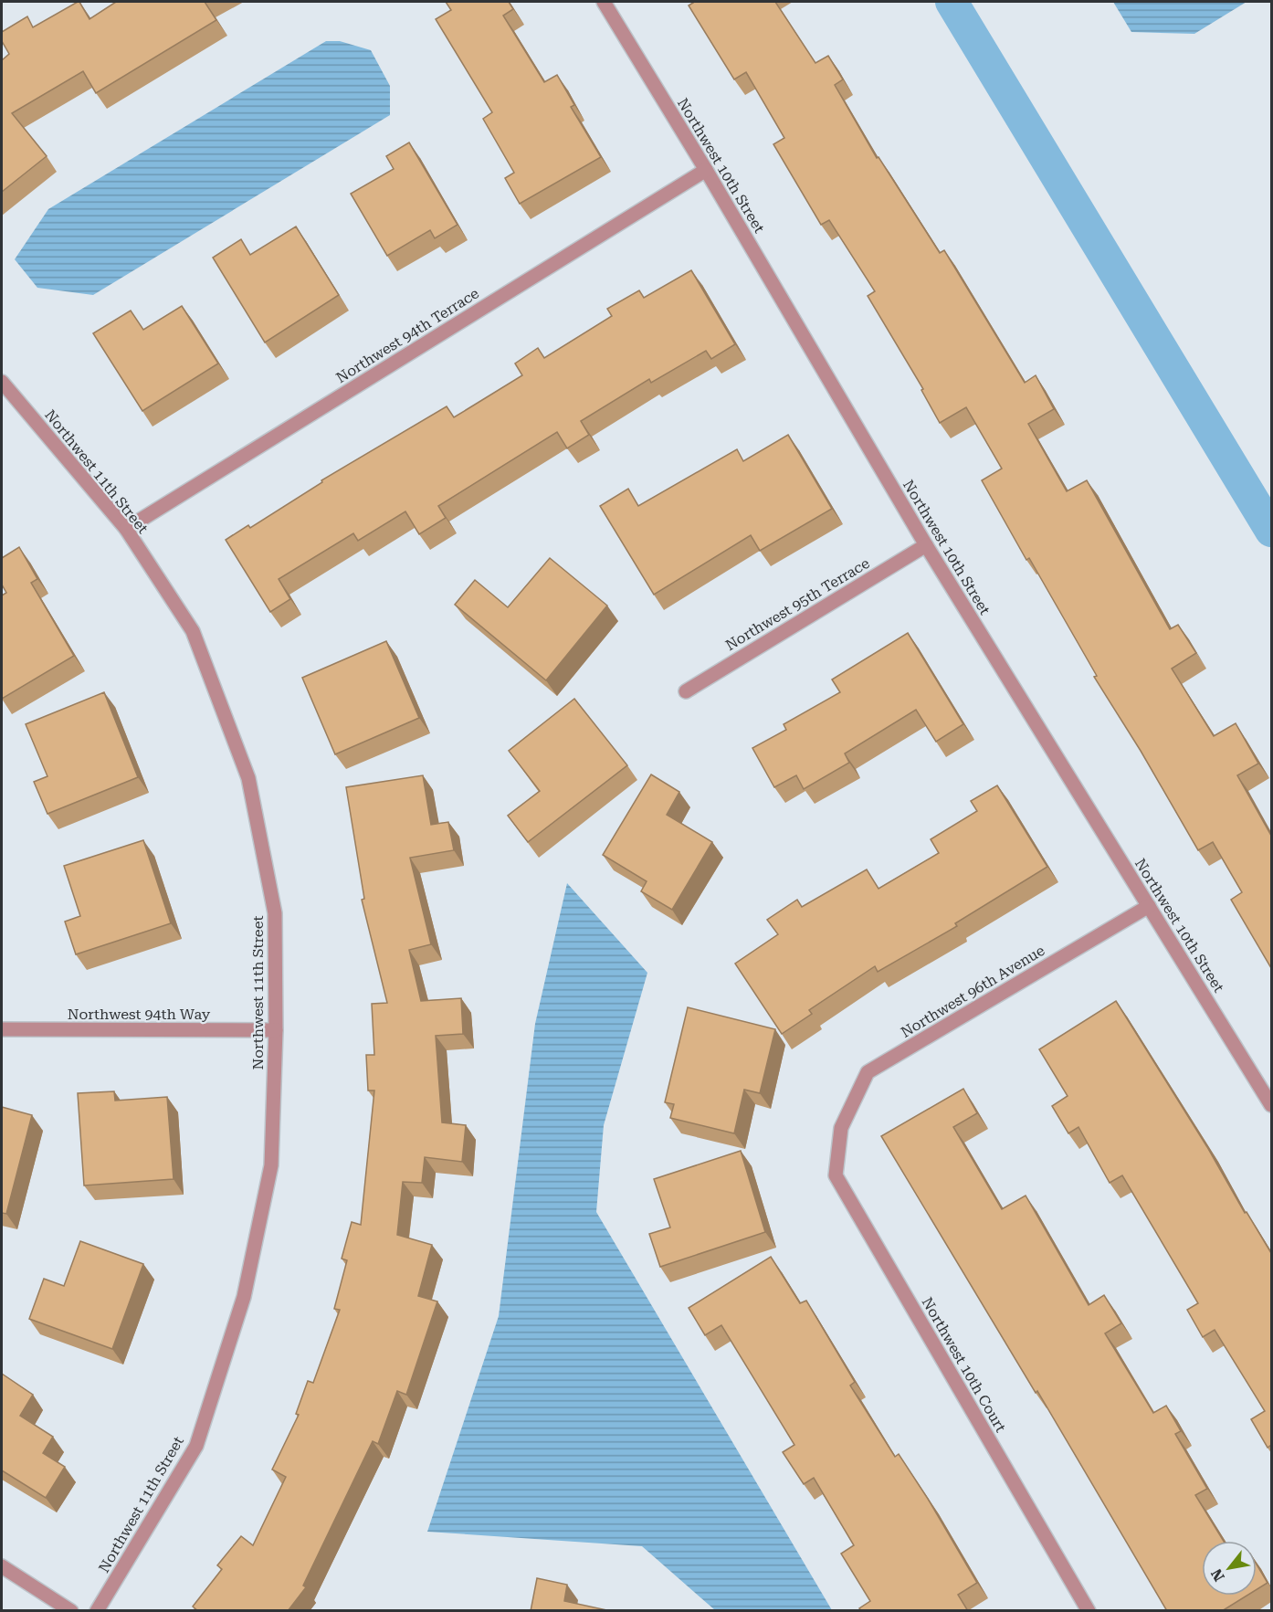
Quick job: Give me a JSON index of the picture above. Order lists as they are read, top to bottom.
{
  "streets": {
    "street": [
      "Northwest 10th Street",
      "Northwest 94th Terrace",
      "Northwest 11th Street",
      "Northwest 95th Terrace",
      "Northwest 96th Avenue",
      "Northwest 94th Way",
      "Northwest 10th Court"
    ]
  },
  "crossings": [
    ["Northwest 10th Street", "Northwest 94th Terrace"],
    ["Northwest 10th Street", "Northwest 95th Terrace"],
    ["Northwest 10th Street", "Northwest 96th Avenue"],
    ["Northwest 94th Terrace", "Northwest 11th Street"],
    ["Northwest 11th Street", "Northwest 94th Way"],
    ["Northwest 96th Avenue", "Northwest 10th Court"]
  ],
  "north": "bottom left"
}
